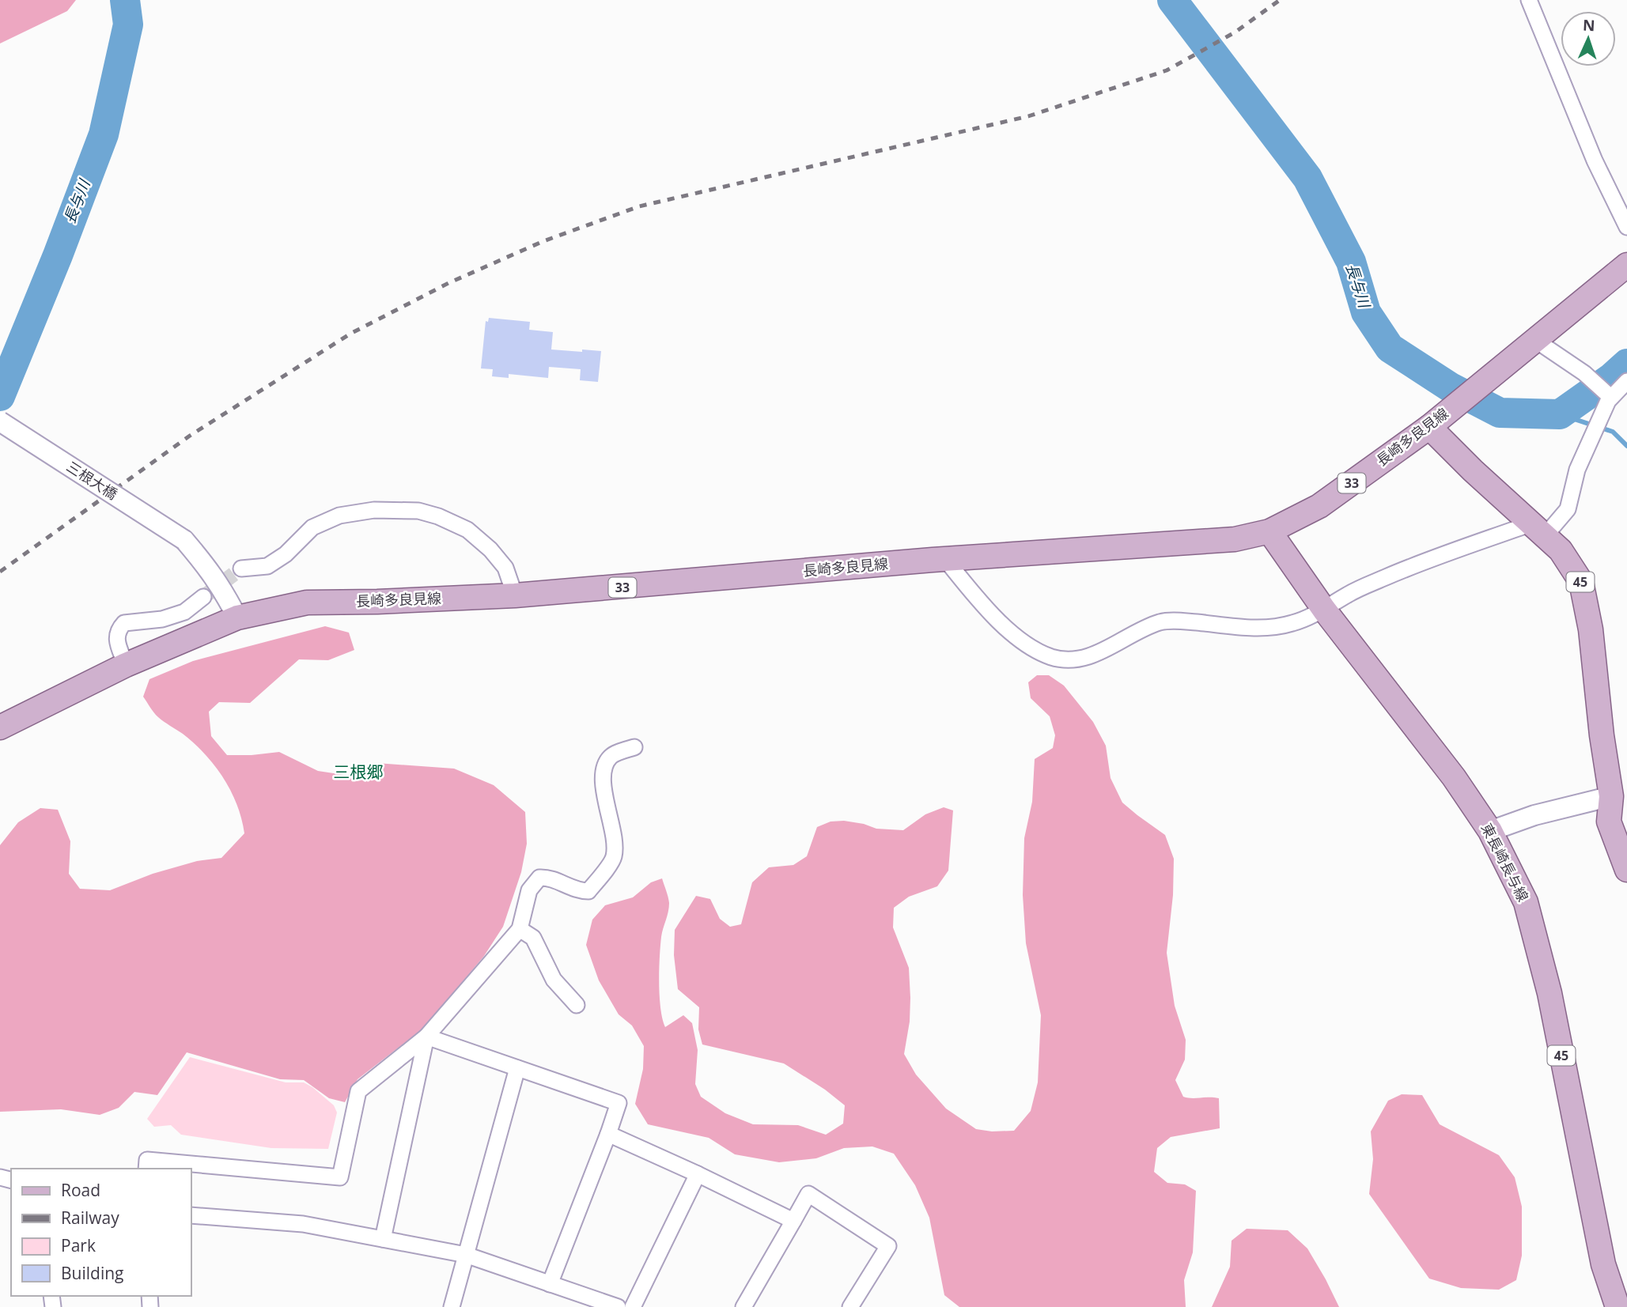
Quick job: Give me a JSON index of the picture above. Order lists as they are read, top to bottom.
{
  "streets": {
    "main road": [
      "長崎多良見線",
      "33",
      "45",
      "東長崎長与線"
    ],
    "street": ["三根大橋"]
  },
  "crossings": [
    ["長崎多良見線", "三根大橋"],
    ["長崎多良見線", "45"],
    ["長崎多良見線", "東長崎長与線"]
  ],
  "districts": ["三根郷"],
  "water": ["長与川"],
  "legend": [
    "Road",
    "Railway",
    "Park",
    "Building"
  ],
  "north": "top"
}
